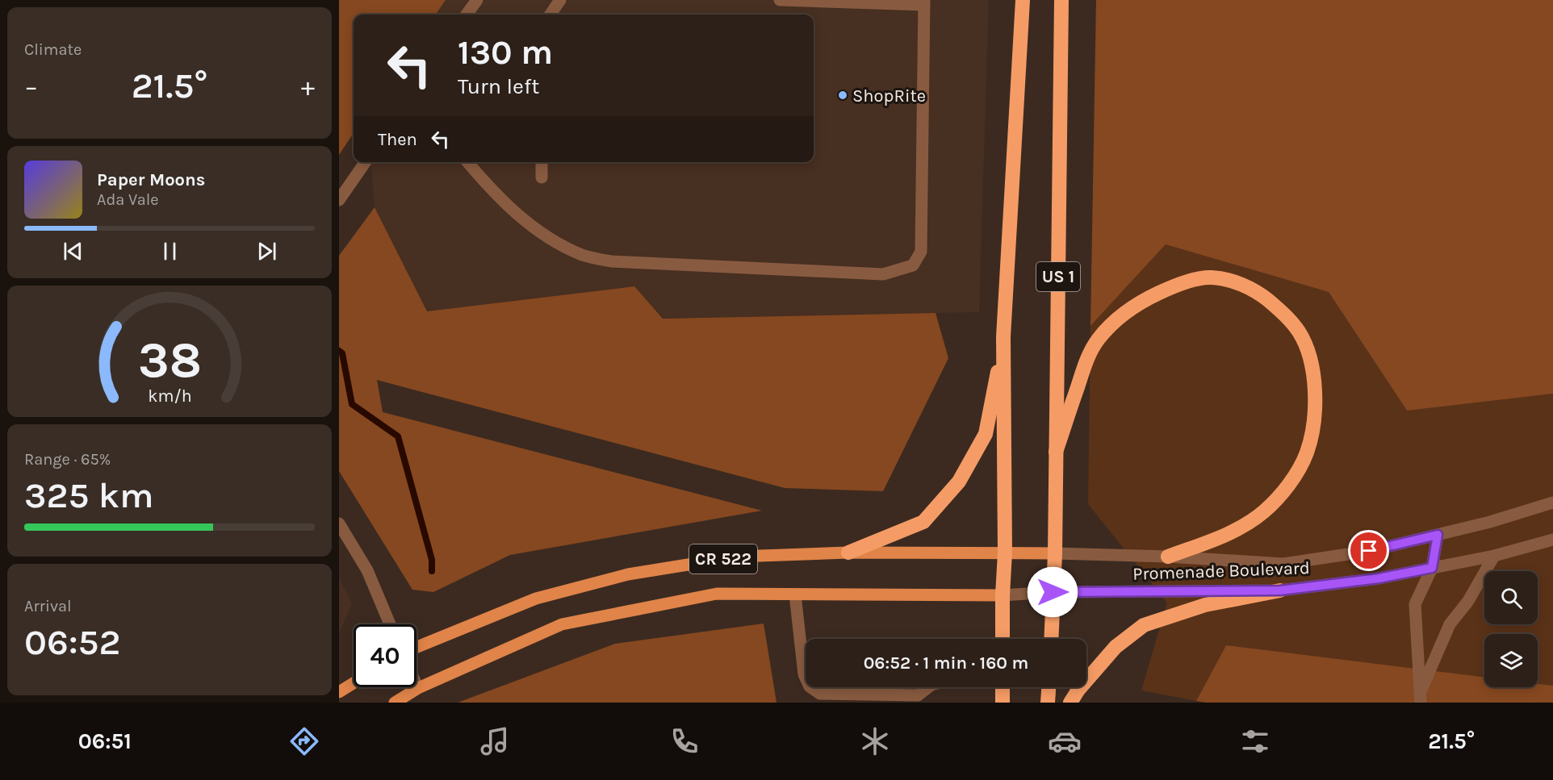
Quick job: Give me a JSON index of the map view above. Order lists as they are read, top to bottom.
{
  "streets": {
    "highway": ["US 1"],
    "main road": ["CR 522"],
    "street": ["Promenade Boulevard"]
  },
  "crossings": [
    ["US 1", "CR 522"],
    ["US 1", "Promenade Boulevard"],
    ["CR 522", "Promenade Boulevard"]
  ],
  "places": ["ShopRite"],
  "page": {
    "tile": [
      "Climate",
      ["Range · 65%", "325 km"],
      ["Arrival", "06:52"]
    ],
    "turn": ["130 m", "Turn left"],
    "heat": ["−", "21.5°", "+"],
    "then": "Then",
    "song": ["Paper Moons", "Ada Vale"],
    "limit": "40",
    "trip": "06:52 · 1 min · 160 m",
    "tabs": ["06:51", "21.5°"],
    "gauge": ["38", "km/h"]
  }
}
